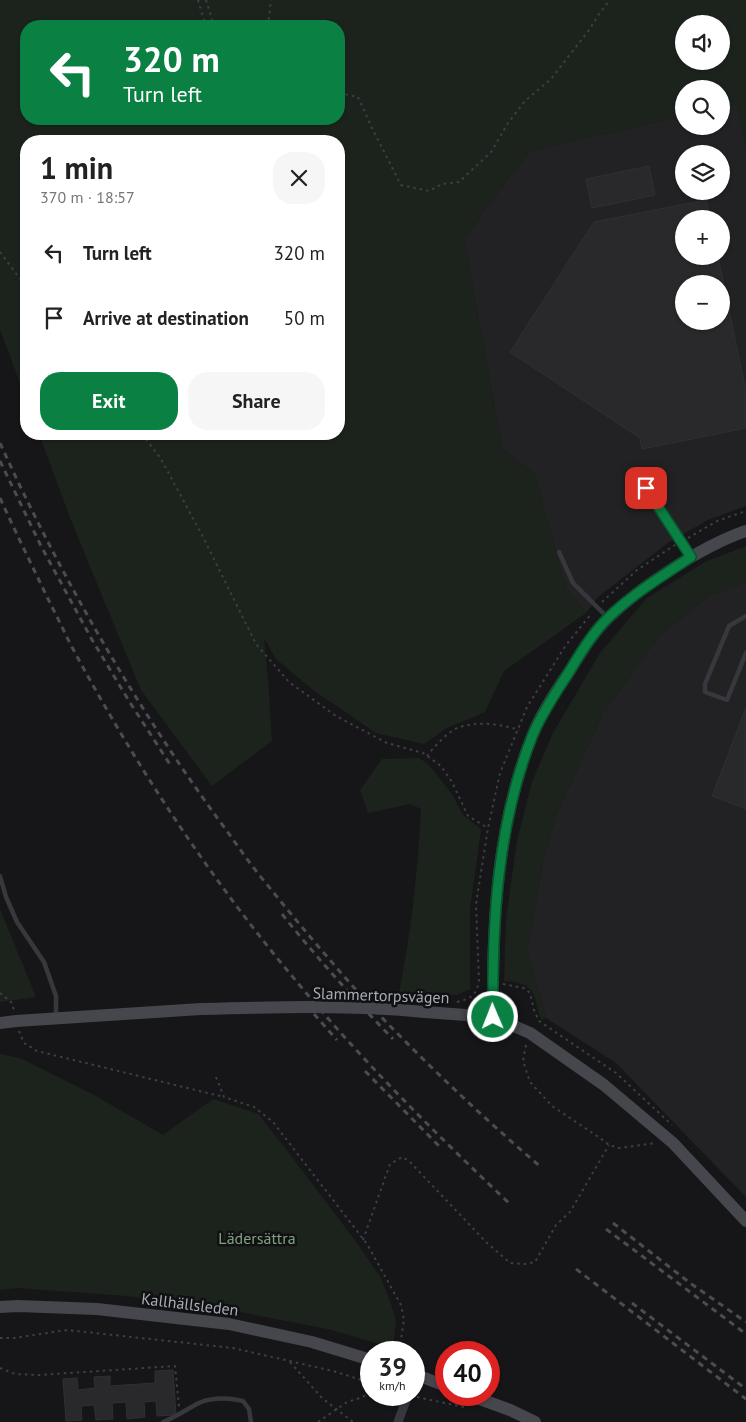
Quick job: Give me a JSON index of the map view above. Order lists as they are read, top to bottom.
{
  "streets": {
    "street": ["Slammertorpsvägen", "Kallhällsleden"]
  },
  "parks": ["Lädersättra"],
  "page": {
    "map_buttons": ["+", "−"],
    "turn": ["320 m", "Turn left"],
    "heading": ["1 min", "370 m · 18:57"],
    "list": [
      {
        "name": "Turn left",
        "value": "320 m"
      },
      {
        "name": "Arrive at destination",
        "value": "50 m"
      }
    ],
    "buttons": ["Exit", "Share"],
    "speed": "39 km/h",
    "limit": "40"
  }
}
